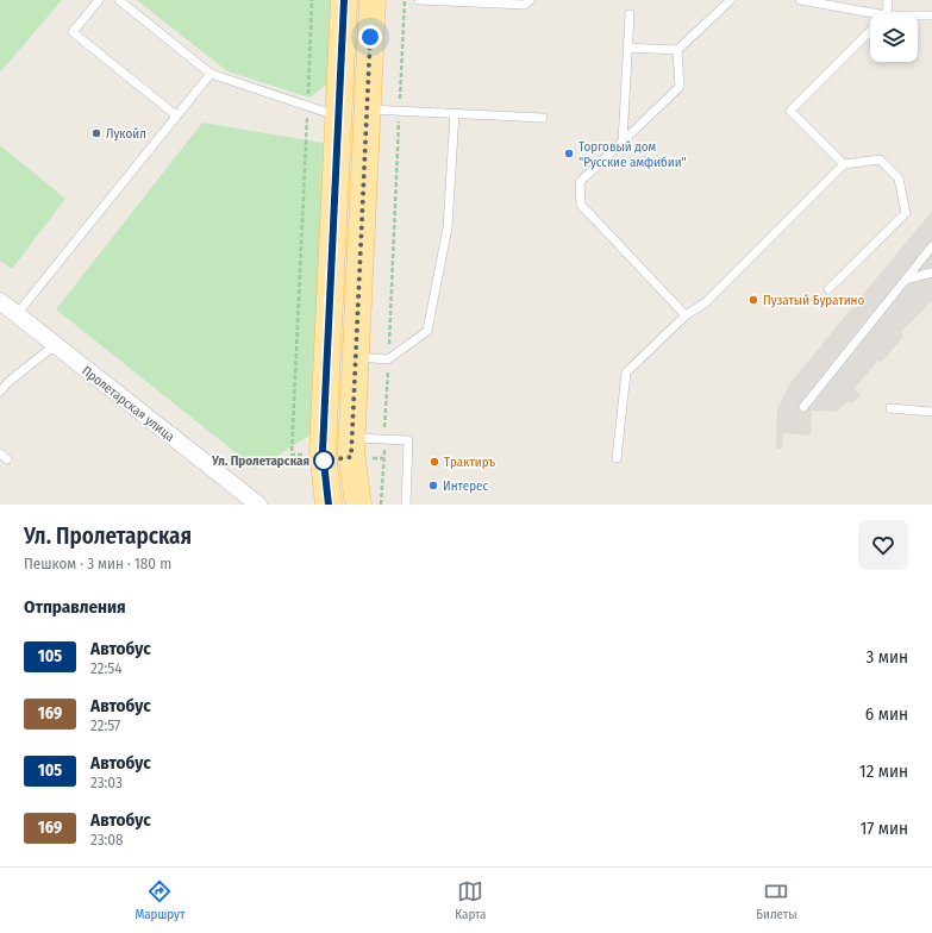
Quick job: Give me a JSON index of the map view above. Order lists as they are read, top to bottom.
{
  "streets": {
    "street": ["Пролетарская улица"]
  },
  "places": [
    "Лукойл",
    "Торговый дом \"Русские амфибии\"",
    "Пузатый Буратино",
    "Ул. Пролетарская",
    "Трактиръ",
    "Интерес"
  ],
  "lines": ["bus line 105"],
  "page": {
    "heading": [
      ["Ул. Пролетарская", "Пешком · 3 мин · 180 m"],
      "Отправления"
    ],
    "list": [
      {
        "mark": "105",
        "name": "Автобус",
        "note": "22:54",
        "value": "3 мин"
      },
      {
        "mark": "169",
        "name": "Автобус",
        "note": "22:57",
        "value": "6 мин"
      },
      {
        "mark": "105",
        "name": "Автобус",
        "note": "23:03",
        "value": "12 мин"
      },
      {
        "mark": "169",
        "name": "Автобус",
        "note": "23:08",
        "value": "17 мин"
      }
    ],
    "tabs": ["Маршрут", "Карта", "Билеты"]
  }
}
